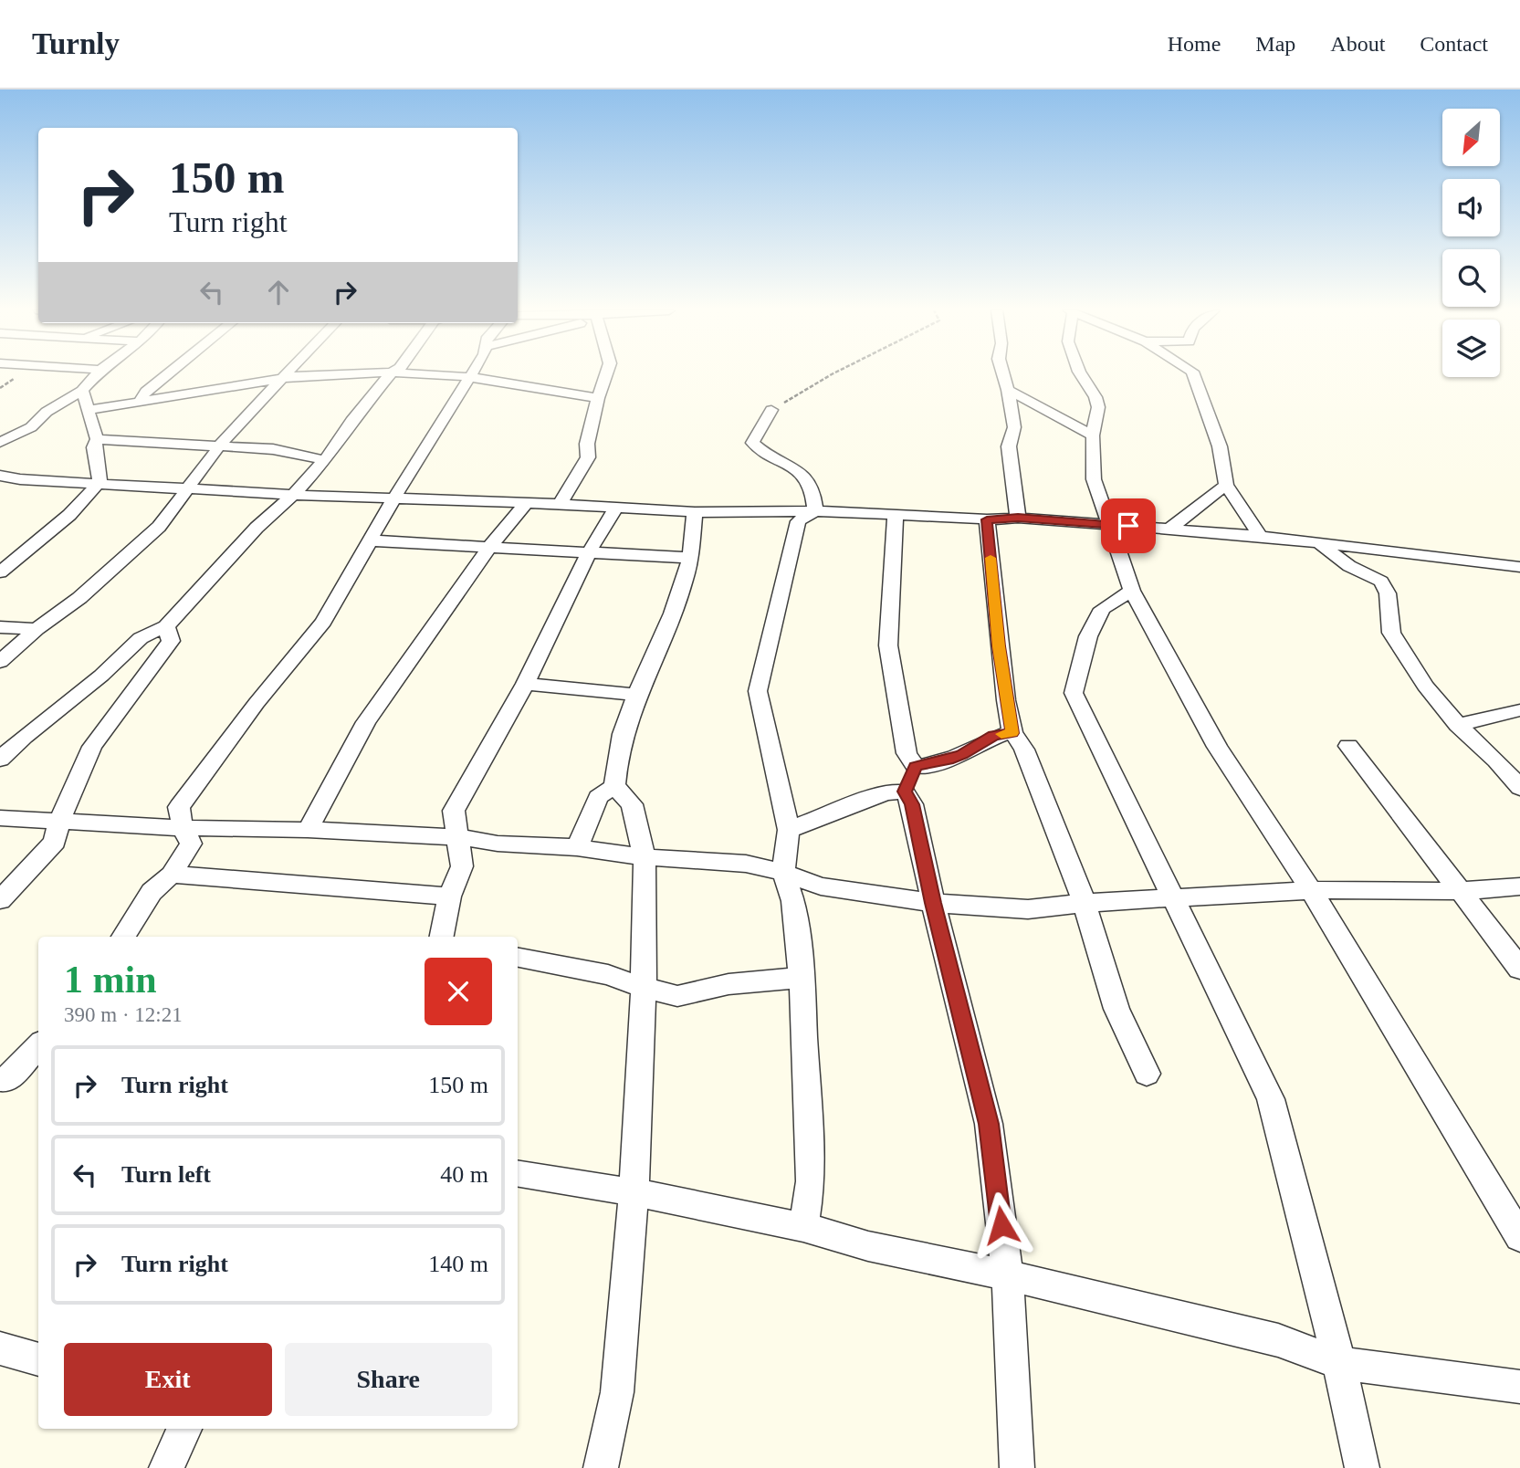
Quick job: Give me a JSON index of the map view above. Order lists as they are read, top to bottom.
{
  "north": "bottom left",
  "page": {
    "header": "Turnly",
    "nav": [
      "Home",
      "Map",
      "About",
      "Contact"
    ],
    "turn": ["150 m", "Turn right"],
    "heading": ["1 min", "390 m · 12:21"],
    "list": [
      {
        "name": "Turn right",
        "value": "150 m"
      },
      {
        "name": "Turn left",
        "value": "40 m"
      },
      {
        "name": "Turn right",
        "value": "140 m"
      }
    ],
    "buttons": ["Exit", "Share"]
  }
}
